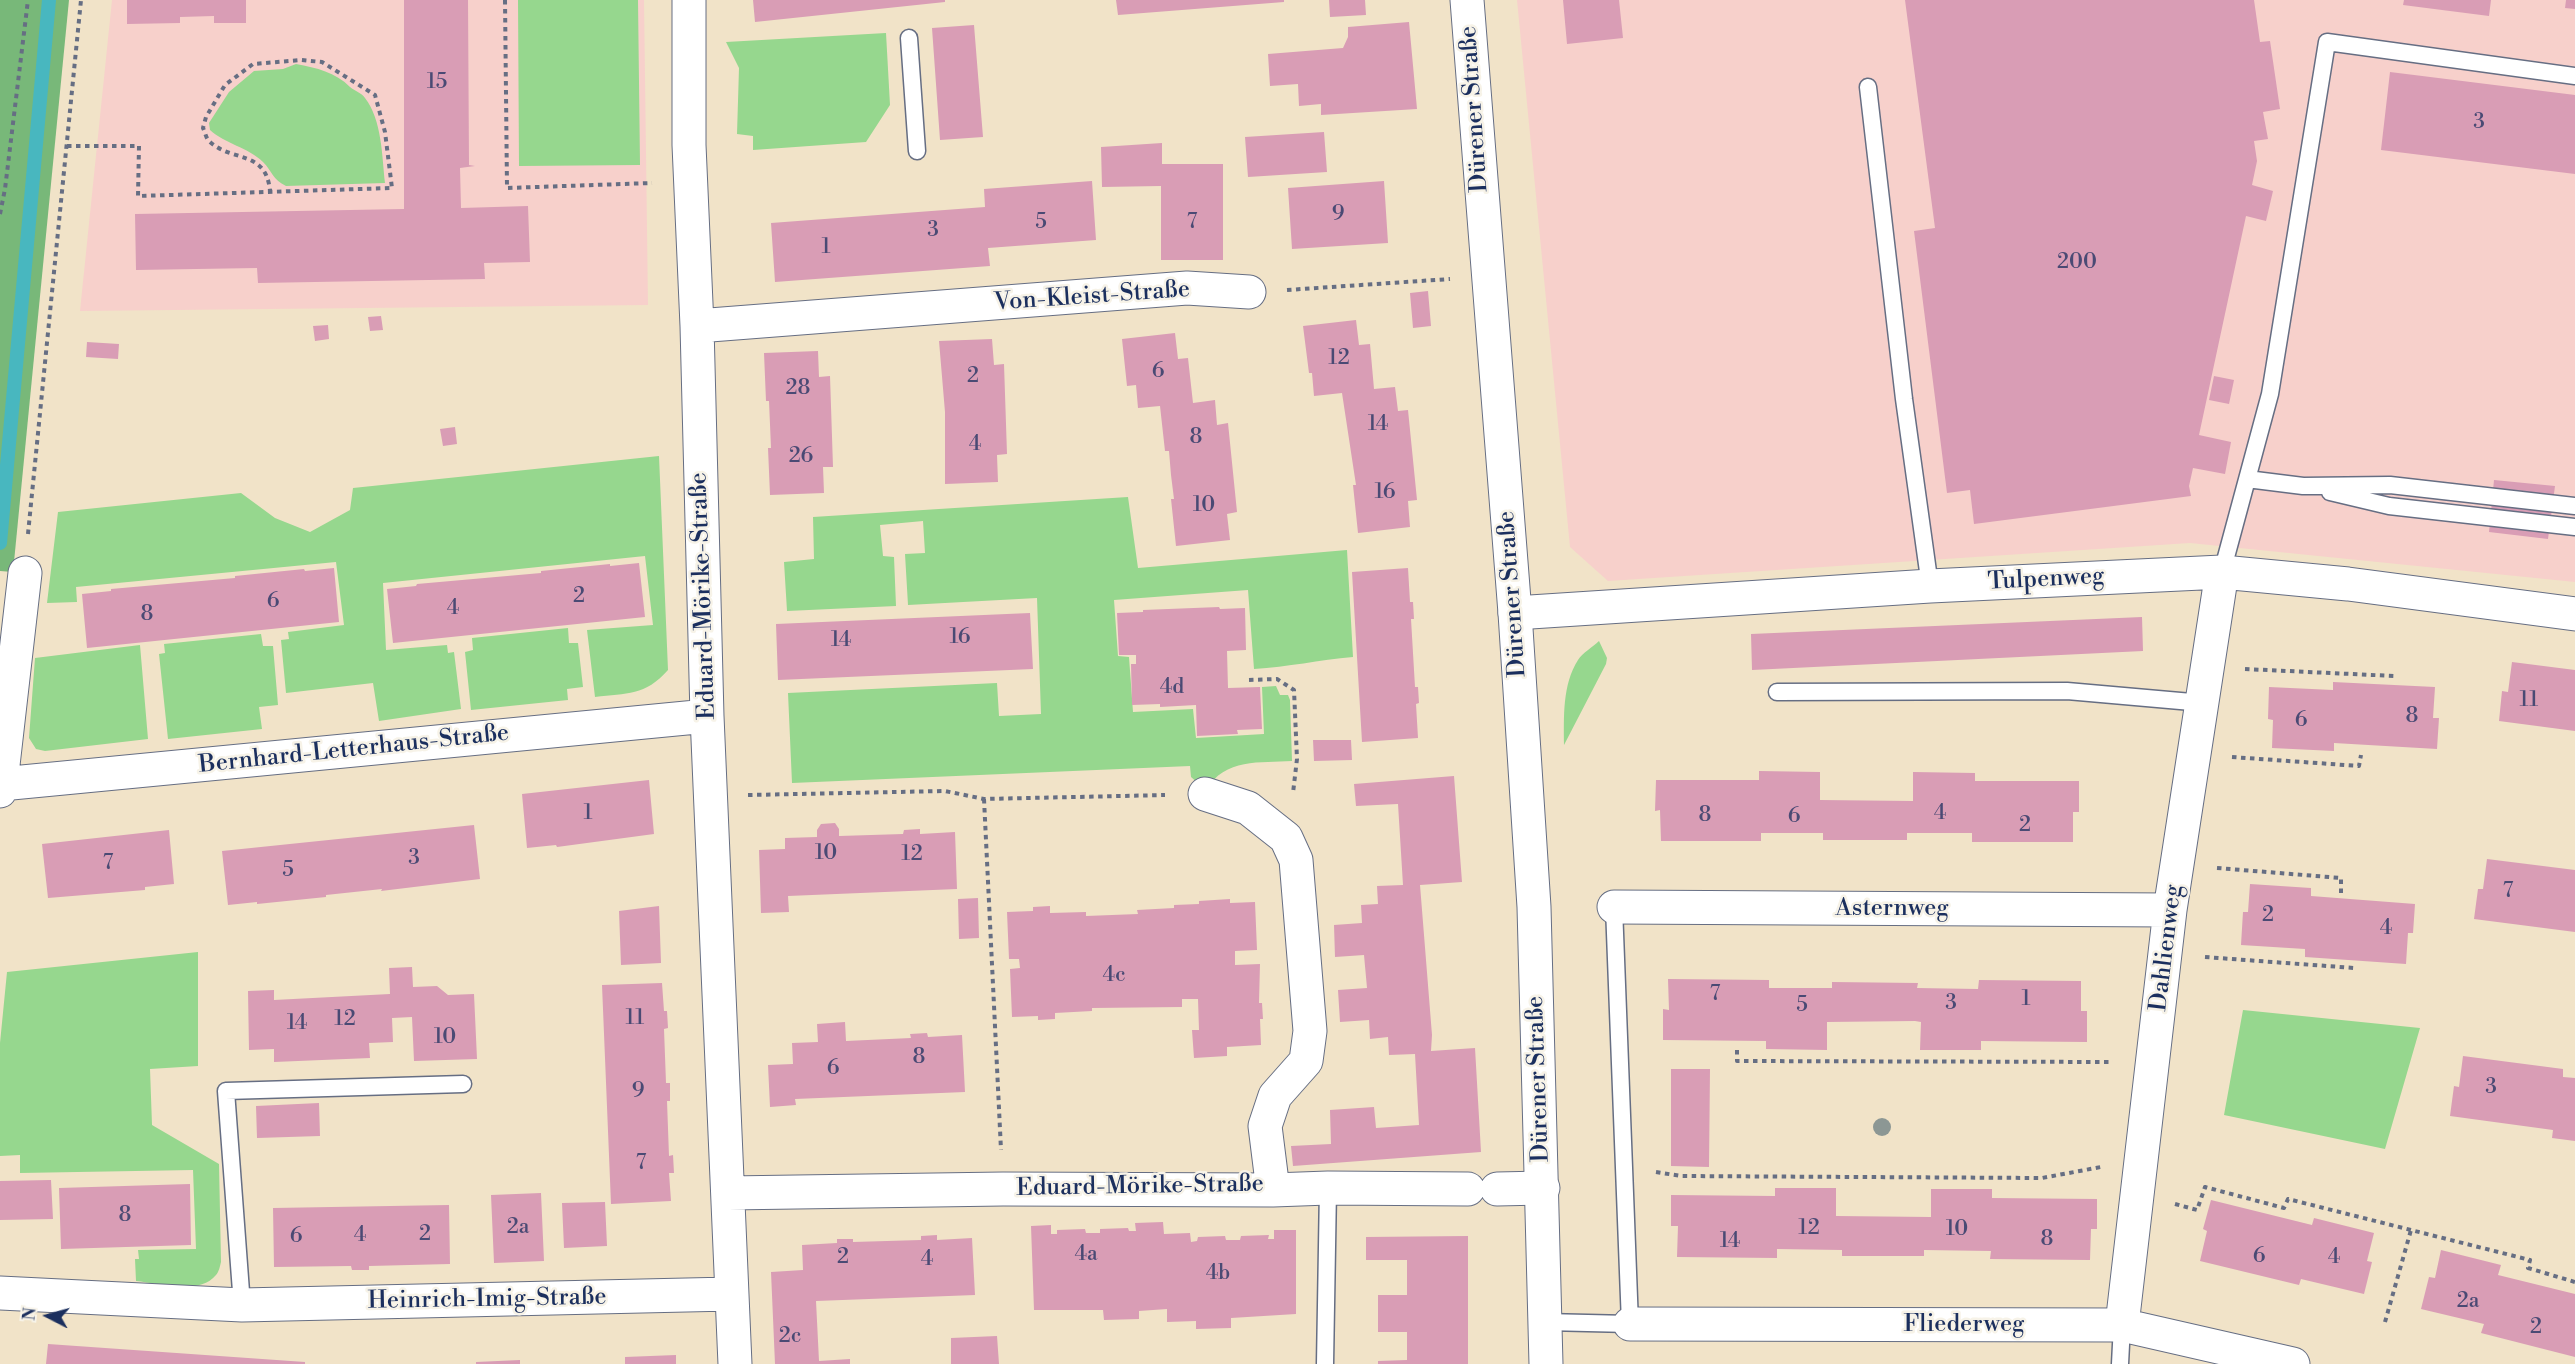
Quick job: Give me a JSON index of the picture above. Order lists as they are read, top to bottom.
{
  "streets": {
    "street": [
      "Dürener Straße",
      "Von-Kleist-Straße",
      "Tulpenweg",
      "Eduard-Mörike-Straße",
      "Bernhard-Letterhaus-Straße",
      "Asternweg",
      "Dahlienweg",
      "Heinrich-Imig-Straße",
      "Fliederweg"
    ]
  },
  "crossings": [
    ["Dürener Straße", "Tulpenweg"],
    ["Dürener Straße", "Eduard-Mörike-Straße"],
    ["Von-Kleist-Straße", "Eduard-Mörike-Straße"],
    ["Tulpenweg", "Dahlienweg"],
    ["Eduard-Mörike-Straße", "Bernhard-Letterhaus-Straße"],
    ["Eduard-Mörike-Straße", "Heinrich-Imig-Straße"],
    ["Asternweg", "Dahlienweg"],
    ["Dahlienweg", "Fliederweg"]
  ],
  "house_numbers": [
    "15",
    "3",
    "9",
    "5",
    "7",
    "3",
    "1",
    "200",
    "12",
    "6",
    "2",
    "28",
    "14",
    "8",
    "4",
    "26",
    "16",
    "10",
    "2",
    "6",
    "4",
    "8",
    "16",
    "14",
    "4d",
    "11",
    "8",
    "6",
    "1",
    "4",
    "8",
    "6",
    "2",
    "10",
    "12",
    "3",
    "7",
    "5",
    "7",
    "2",
    "4",
    "4c",
    "7",
    "1",
    "3",
    "5",
    "11",
    "12",
    "14",
    "10",
    "8",
    "6",
    "3",
    "9",
    "7",
    "8",
    "2a",
    "12",
    "10",
    "2",
    "4",
    "6",
    "8",
    "14",
    "4a",
    "6",
    "2",
    "4",
    "4",
    "4b",
    "2a",
    "2",
    "2c"
  ],
  "north": "left"
}
